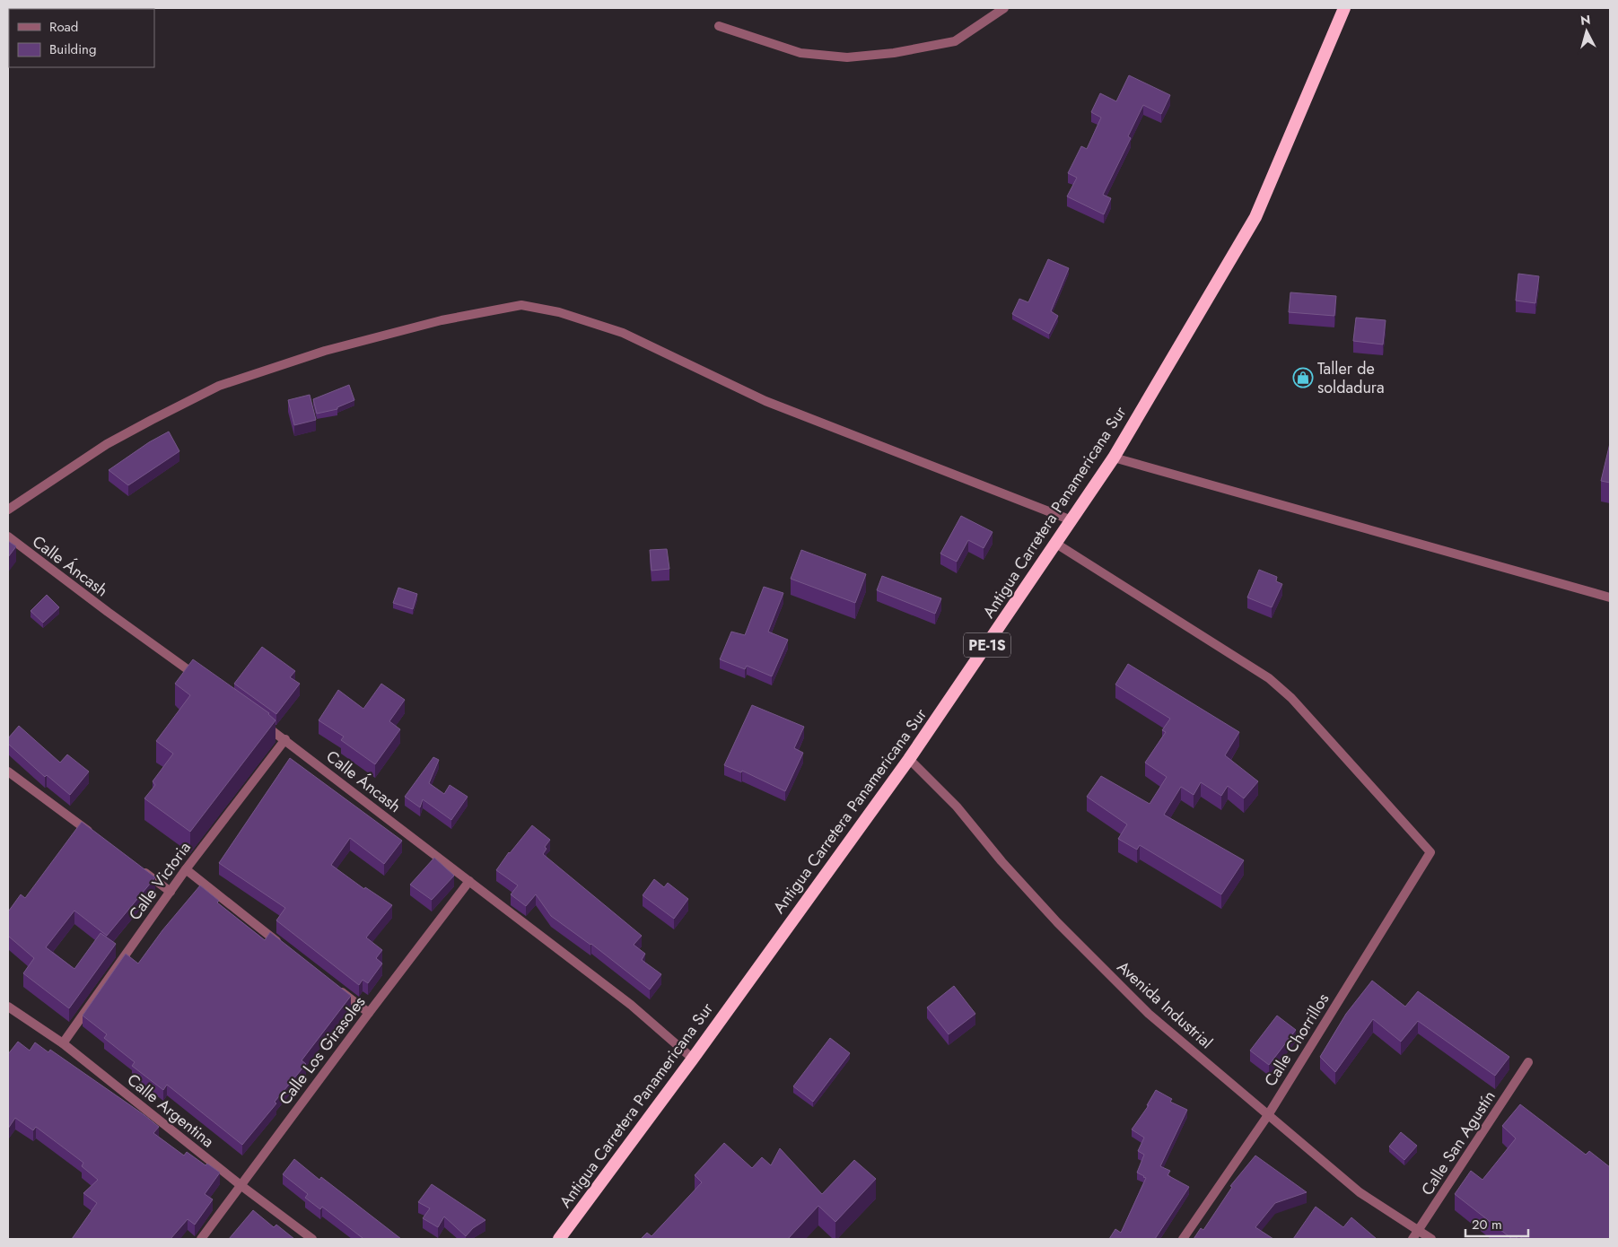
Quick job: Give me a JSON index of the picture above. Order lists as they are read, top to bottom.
{
  "streets": {
    "highway": ["Antigua Carretera Panamericana Sur", "PE-1S"],
    "street": [
      "Calle Áncash",
      "Calle Victoria",
      "Avenida Industrial",
      "Calle Chorrillos",
      "Calle Los Girasoles",
      "Calle Argentina",
      "Calle San Agustín"
    ]
  },
  "crossings": [
    ["Antigua Carretera Panamericana Sur", "Calle Áncash"],
    ["Antigua Carretera Panamericana Sur", "Avenida Industrial"],
    ["Antigua Carretera Panamericana Sur", "Calle Chorrillos"],
    ["Calle Áncash", "Calle Victoria"],
    ["Calle Áncash", "Calle Los Girasoles"],
    ["Calle Victoria", "Calle Argentina"],
    ["Avenida Industrial", "Calle Chorrillos"],
    ["Avenida Industrial", "Calle San Agustín"],
    ["Calle Los Girasoles", "Calle Argentina"]
  ],
  "places": {
    "shop": ["Taller de soldadura"]
  },
  "legend": ["Road", "Building"],
  "scale_bar": "20 m",
  "north": "top"
}
